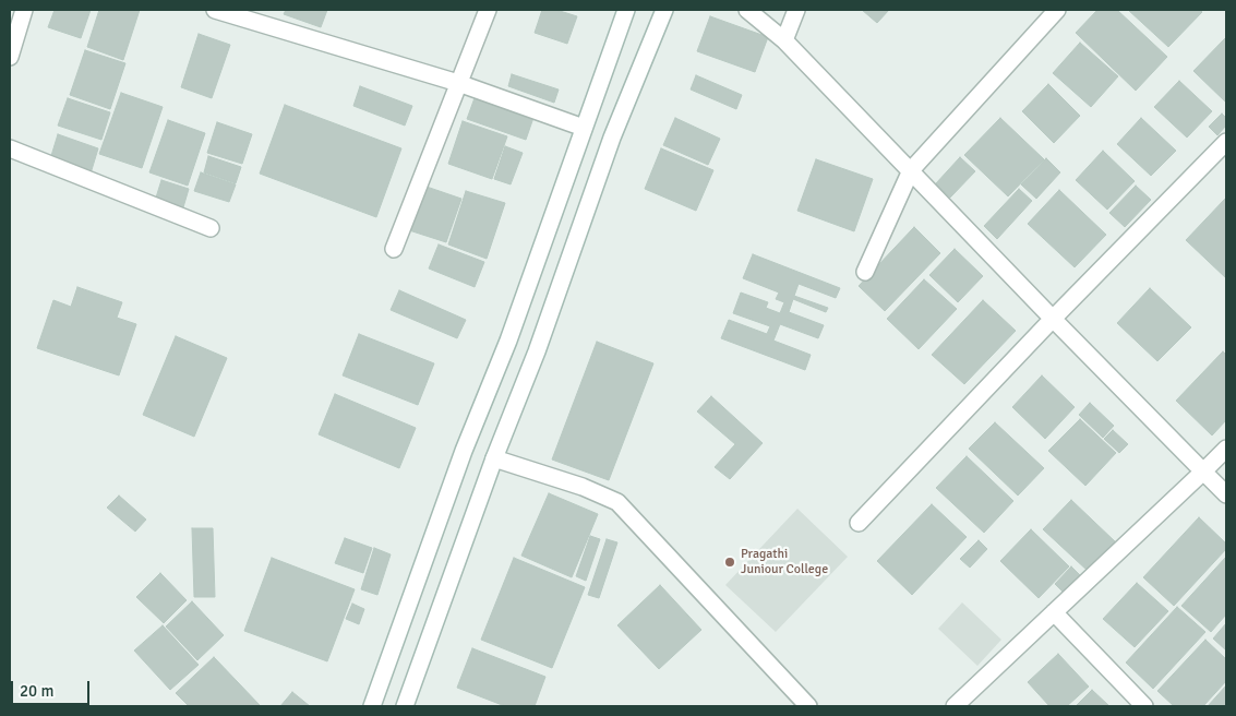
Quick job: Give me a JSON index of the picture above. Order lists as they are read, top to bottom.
{
  "places": ["Pragathi Juniour College"],
  "scale_bar": "20 m"
}
